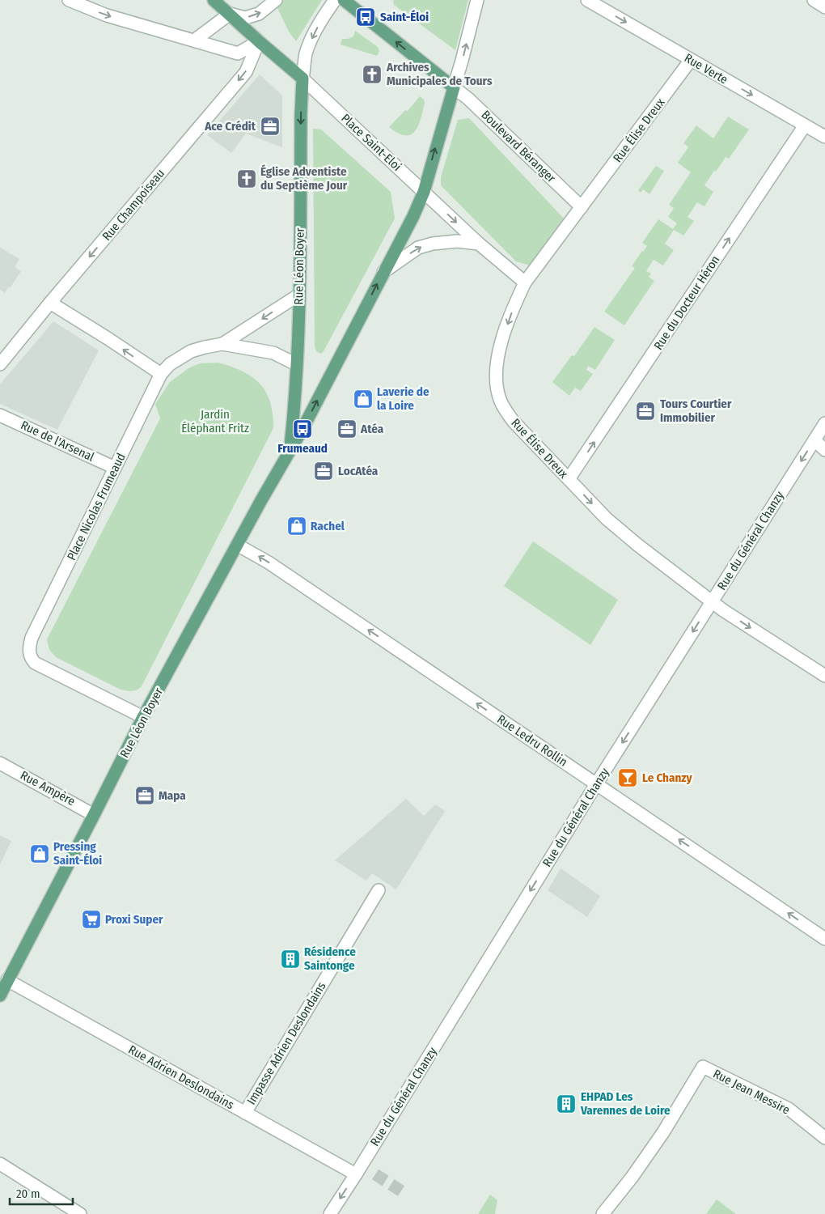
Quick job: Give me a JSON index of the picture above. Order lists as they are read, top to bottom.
{
  "streets": {
    "main road": ["Rue Léon Boyer"],
    "street": [
      "Rue Verte",
      "Rue Élise Dreux",
      "Place Saint-Eloi",
      "Boulevard Béranger",
      "Rue Champoiseau",
      "Rue du Docteur Héron",
      "Rue de l'Arsenal",
      "Place Nicolas Frumeaud",
      "Rue du Général Chanzy",
      "Rue Ledru Rollin",
      "Rue Ampère",
      "Impasse Adrien Deslondains",
      "Rue Adrien Deslondains",
      "Rue Jean Messire"
    ]
  },
  "crossings": [
    ["Rue Verte", "Rue Élise Dreux"],
    ["Rue Verte", "Rue du Docteur Héron"],
    ["Rue Élise Dreux", "Boulevard Béranger"],
    ["Rue Élise Dreux", "Rue du Docteur Héron"],
    ["Rue Élise Dreux", "Rue du Général Chanzy"],
    ["Place Saint-Eloi", "Rue Léon Boyer"],
    ["Rue Léon Boyer", "Place Nicolas Frumeaud"],
    ["Rue Léon Boyer", "Rue Ledru Rollin"],
    ["Rue Léon Boyer", "Rue Ampère"],
    ["Rue Léon Boyer", "Rue Adrien Deslondains"],
    ["Rue de l'Arsenal", "Place Nicolas Frumeaud"],
    ["Rue du Général Chanzy", "Rue Ledru Rollin"],
    ["Rue du Général Chanzy", "Rue Adrien Deslondains"],
    ["Impasse Adrien Deslondains", "Rue Adrien Deslondains"]
  ],
  "one_way": [
    "Rue Verte",
    "Rue Élise Dreux",
    "Rue Champoiseau",
    "Rue du Docteur Héron",
    "Rue du Général Chanzy",
    "Rue Ledru Rollin"
  ],
  "parks": ["Jardin Éléphant Fritz"],
  "places": {
    "bus stop": ["Saint-Éloi", "Frumeaud"],
    "church": ["Archives Municipales de Tours", "Église Adventiste du Septième Jour"],
    "office": [
      "Ace Crédit",
      "Tours Courtier Immobilier",
      "Atéa",
      "LocAtéa",
      "Mapa"
    ],
    "shop": ["Laverie de la Loire", "Rachel", "Pressing Saint-Éloi"],
    "bar": ["Le Chanzy"],
    "supermarket": ["Proxi Super"],
    "building": ["Résidence Saintonge", "EHPAD Les Varennes de Loire"]
  },
  "scale_bar": "20 m"
}
